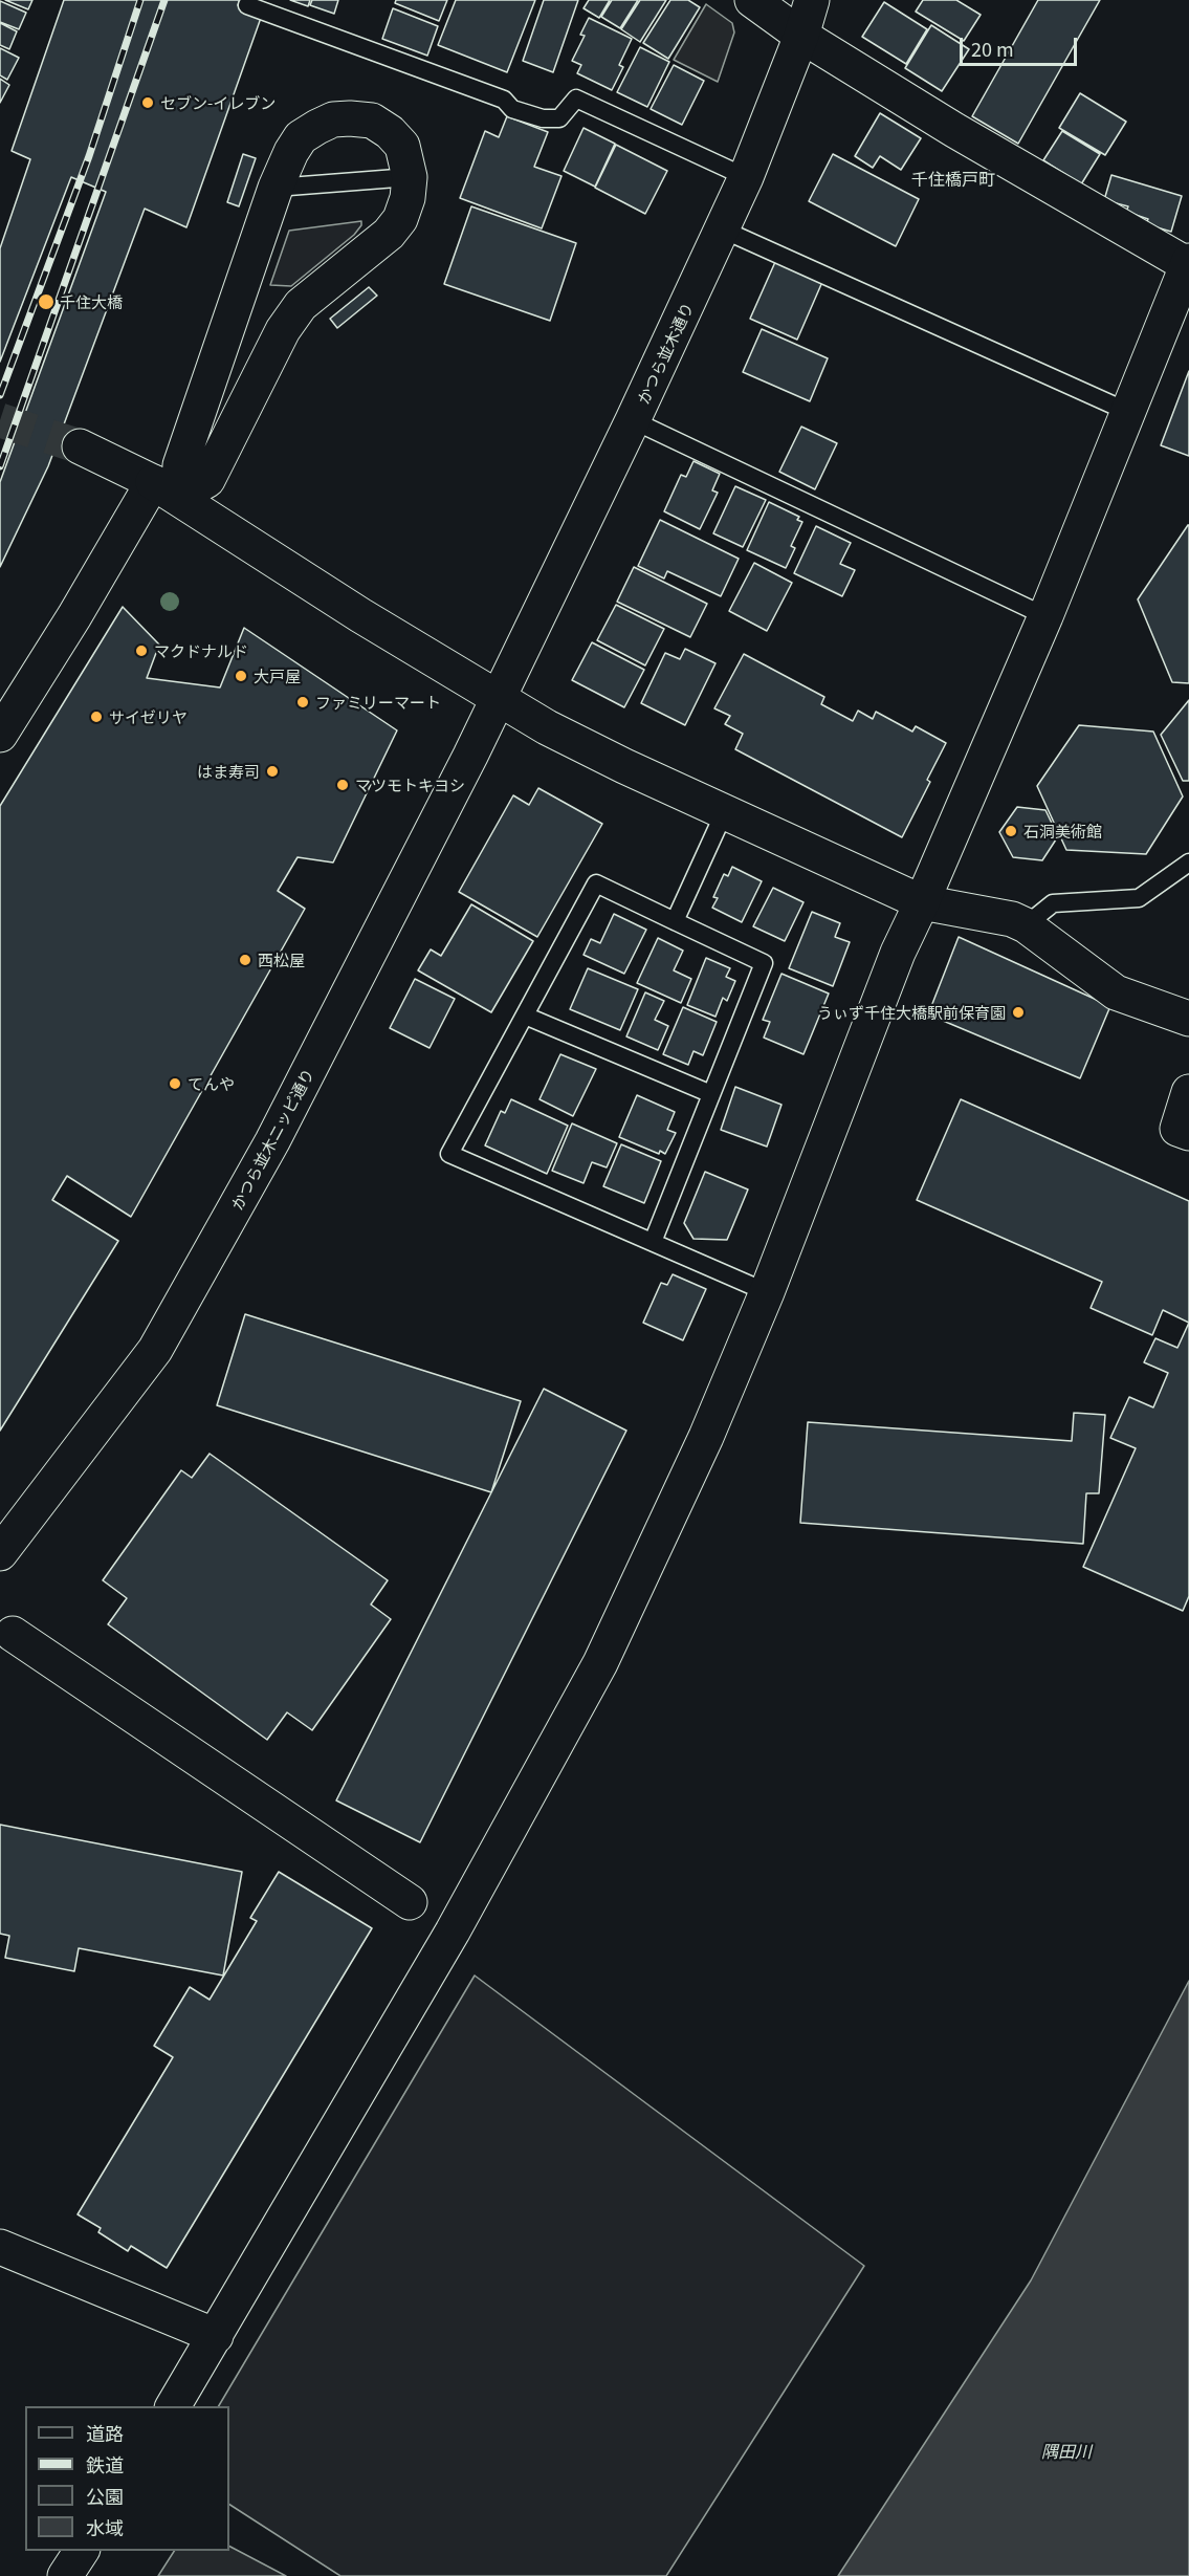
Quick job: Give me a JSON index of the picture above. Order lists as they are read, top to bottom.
{
  "streets": {
    "street": ["かつら並木通り", "かつら並木ニッピ通り"]
  },
  "crossings": [
    ["かつら並木通り", "かつら並木ニッピ通り"]
  ],
  "districts": ["千住橋戸町"],
  "water": ["隅田川"],
  "places": [
    "セブン-イレブン",
    "千住大橋",
    "マクドナルド",
    "大戸屋",
    "ファミリーマート",
    "サイゼリヤ",
    "はま寿司",
    "マツモトキヨシ",
    "石洞美術館",
    "西松屋",
    "うぃず千住大橋駅前保育園",
    "てんや"
  ],
  "legend": [
    "道路",
    "鉄道",
    "公園",
    "水域"
  ],
  "scale_bar": "20 m"
}
